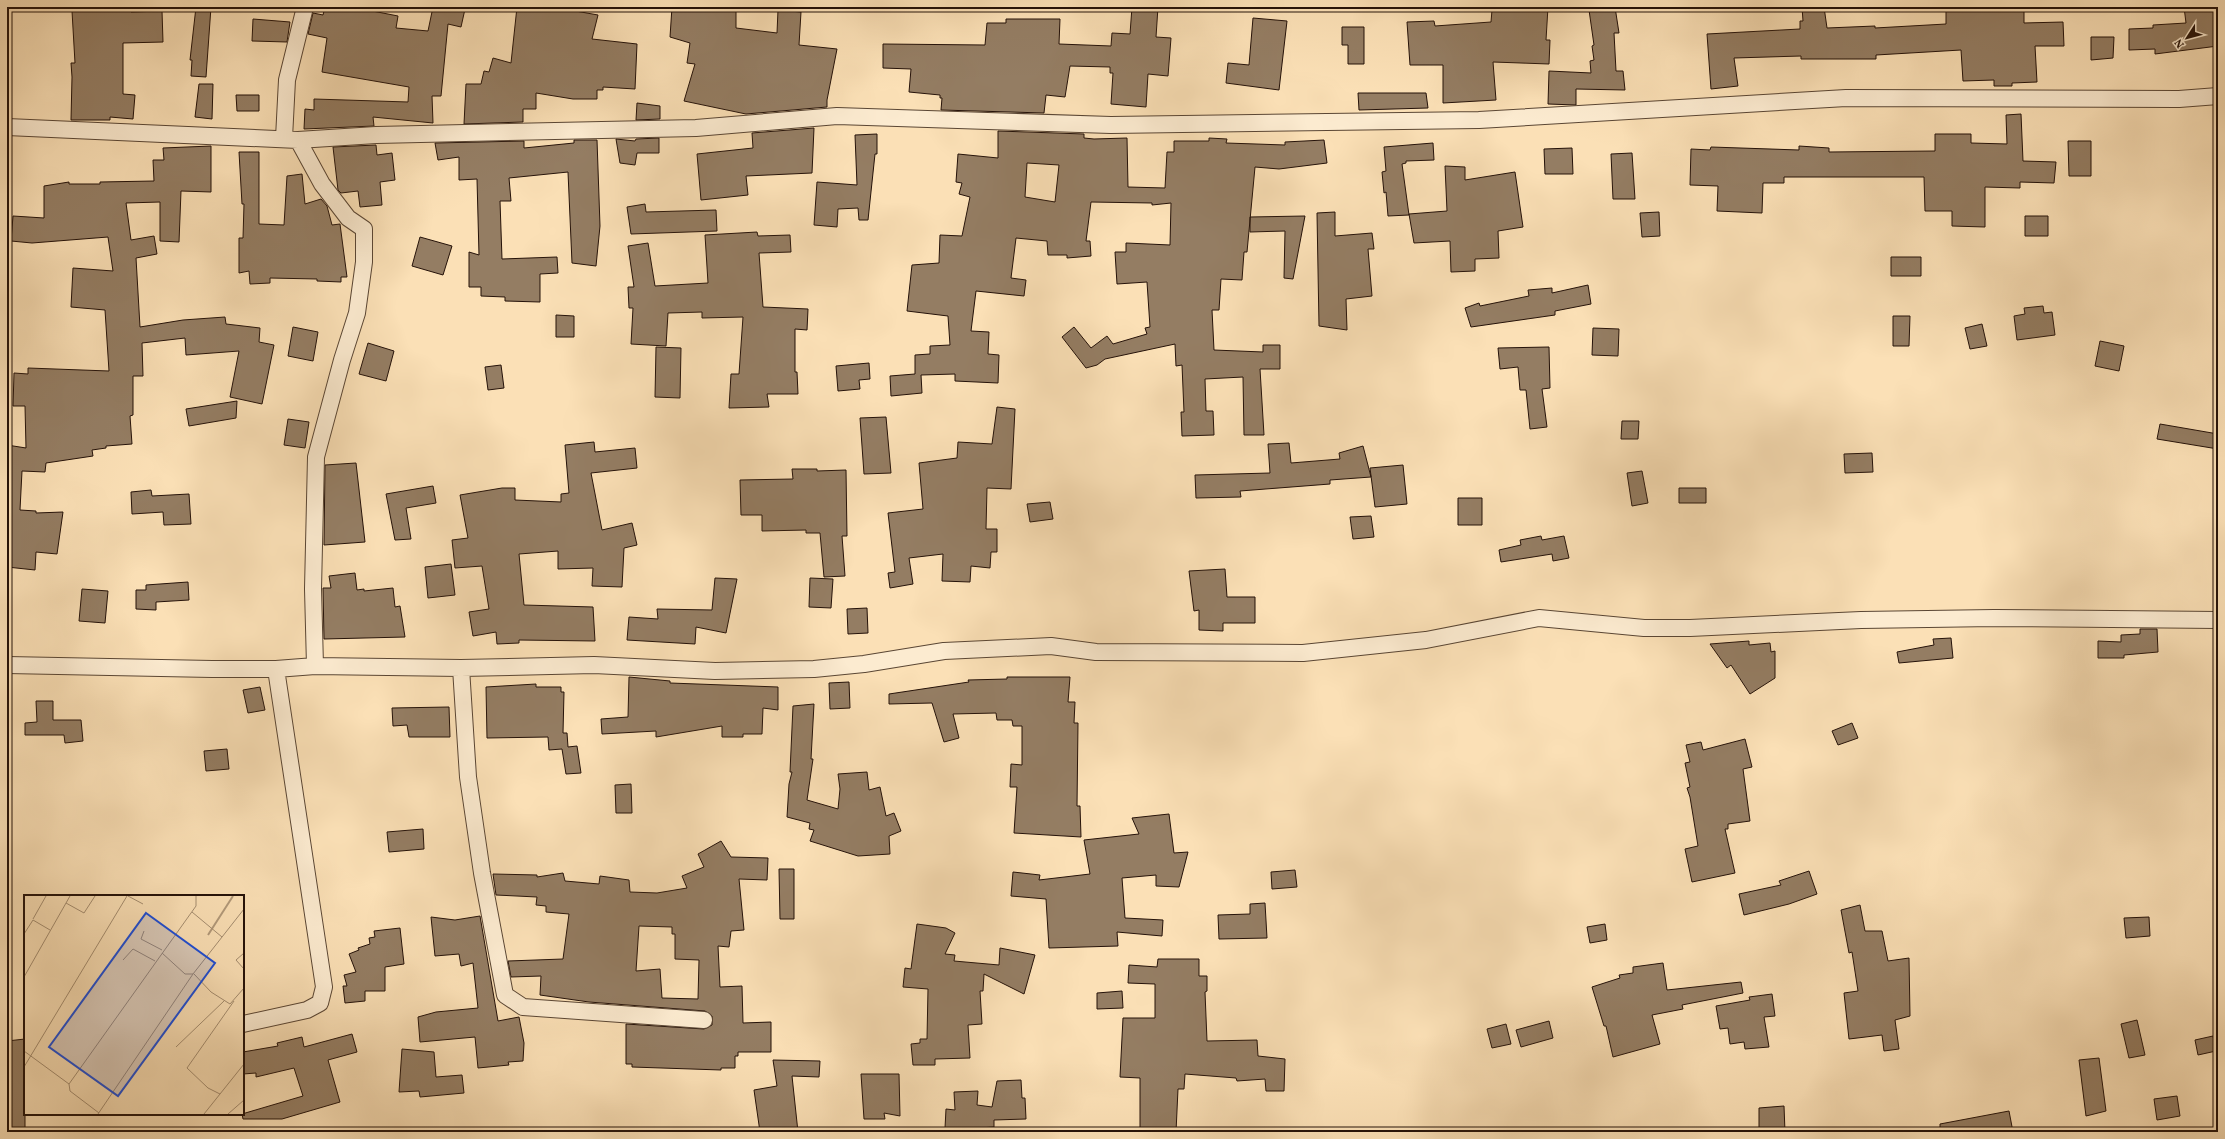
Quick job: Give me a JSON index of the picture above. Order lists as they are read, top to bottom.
{
  "north": "bottom left"
}
